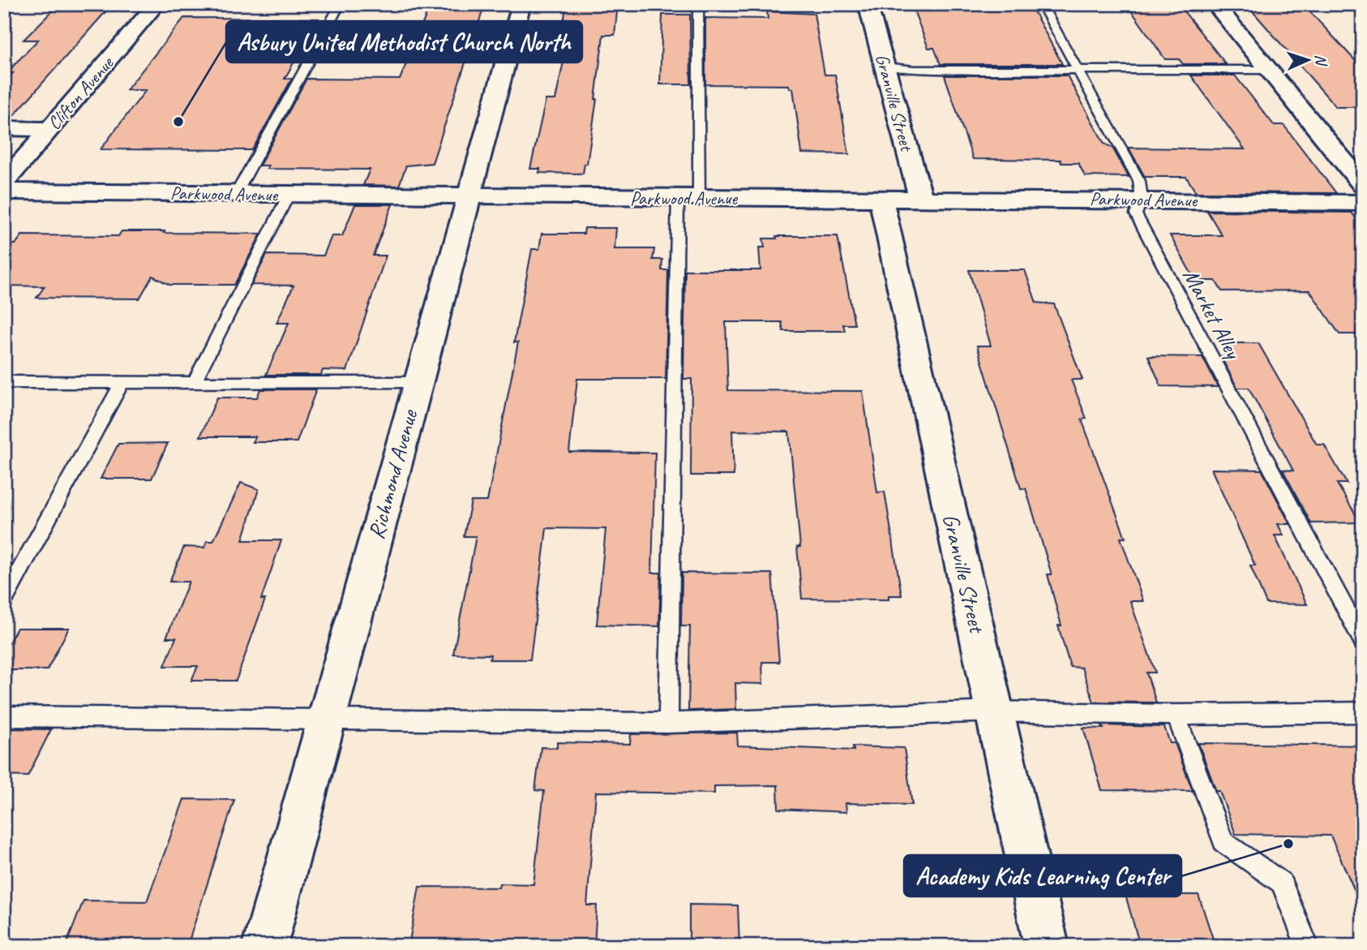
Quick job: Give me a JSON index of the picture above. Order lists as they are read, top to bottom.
{
  "streets": {
    "street": [
      "Clifton Avenue",
      "Granville Street",
      "Parkwood Avenue",
      "Richmond Avenue"
    ],
    "lane": ["Market Alley"]
  },
  "crossings": [
    ["Granville Street", "Parkwood Avenue"],
    ["Parkwood Avenue", "Market Alley"],
    ["Parkwood Avenue", "Richmond Avenue"]
  ],
  "places": ["Asbury United Methodist Church North", "Academy Kids Learning Center"],
  "north": "right"
}
